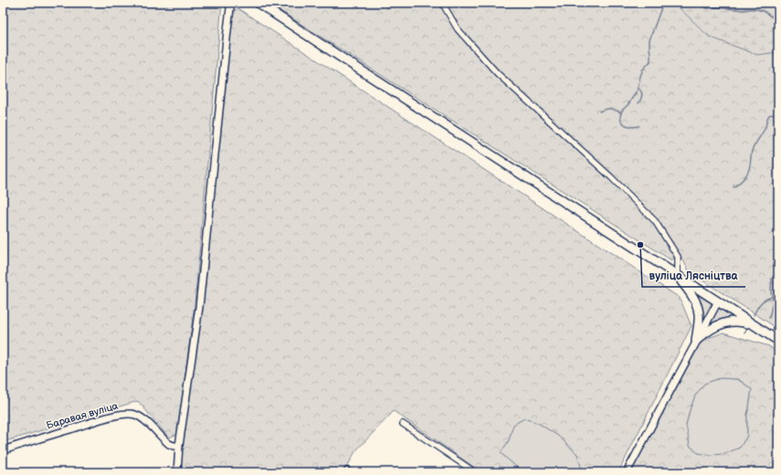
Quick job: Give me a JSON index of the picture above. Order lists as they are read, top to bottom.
{
  "streets": {
    "street": ["Баравая вуліца"]
  },
  "places": ["вуліца Лясніцтва"]
}
